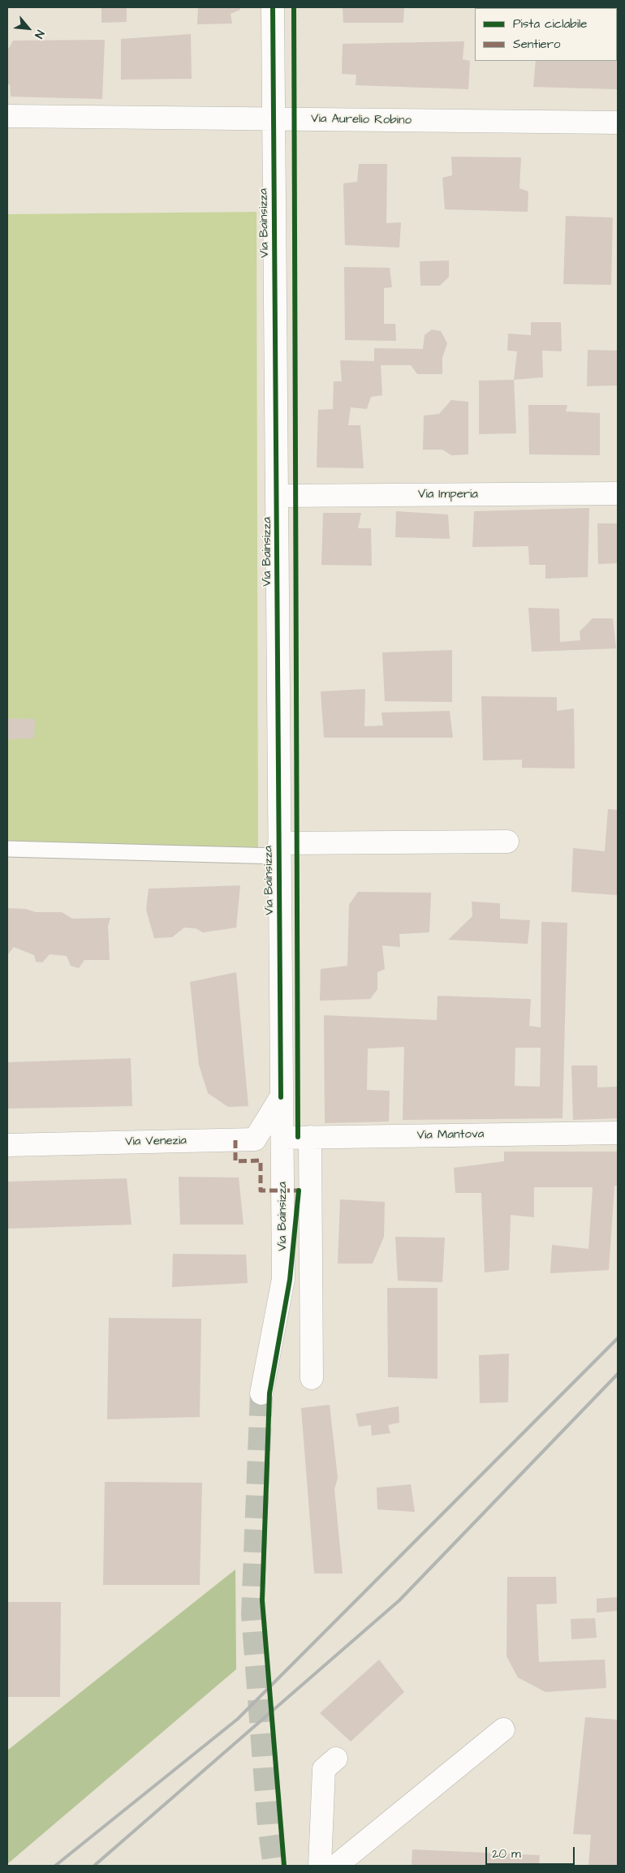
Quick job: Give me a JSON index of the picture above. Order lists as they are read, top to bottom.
{
  "streets": {
    "street": [
      "Via Aurelio Robino",
      "Via Bainsizza",
      "Via Imperia",
      "Via Mantova",
      "Via Venezia"
    ]
  },
  "crossings": [
    ["Via Aurelio Robino", "Via Bainsizza"],
    ["Via Bainsizza", "Via Imperia"],
    ["Via Bainsizza", "Via Mantova"],
    ["Via Bainsizza", "Via Venezia"]
  ],
  "legend": ["Pista ciclabile", "Sentiero"],
  "scale_bar": "20 m",
  "north": "bottom right"
}
